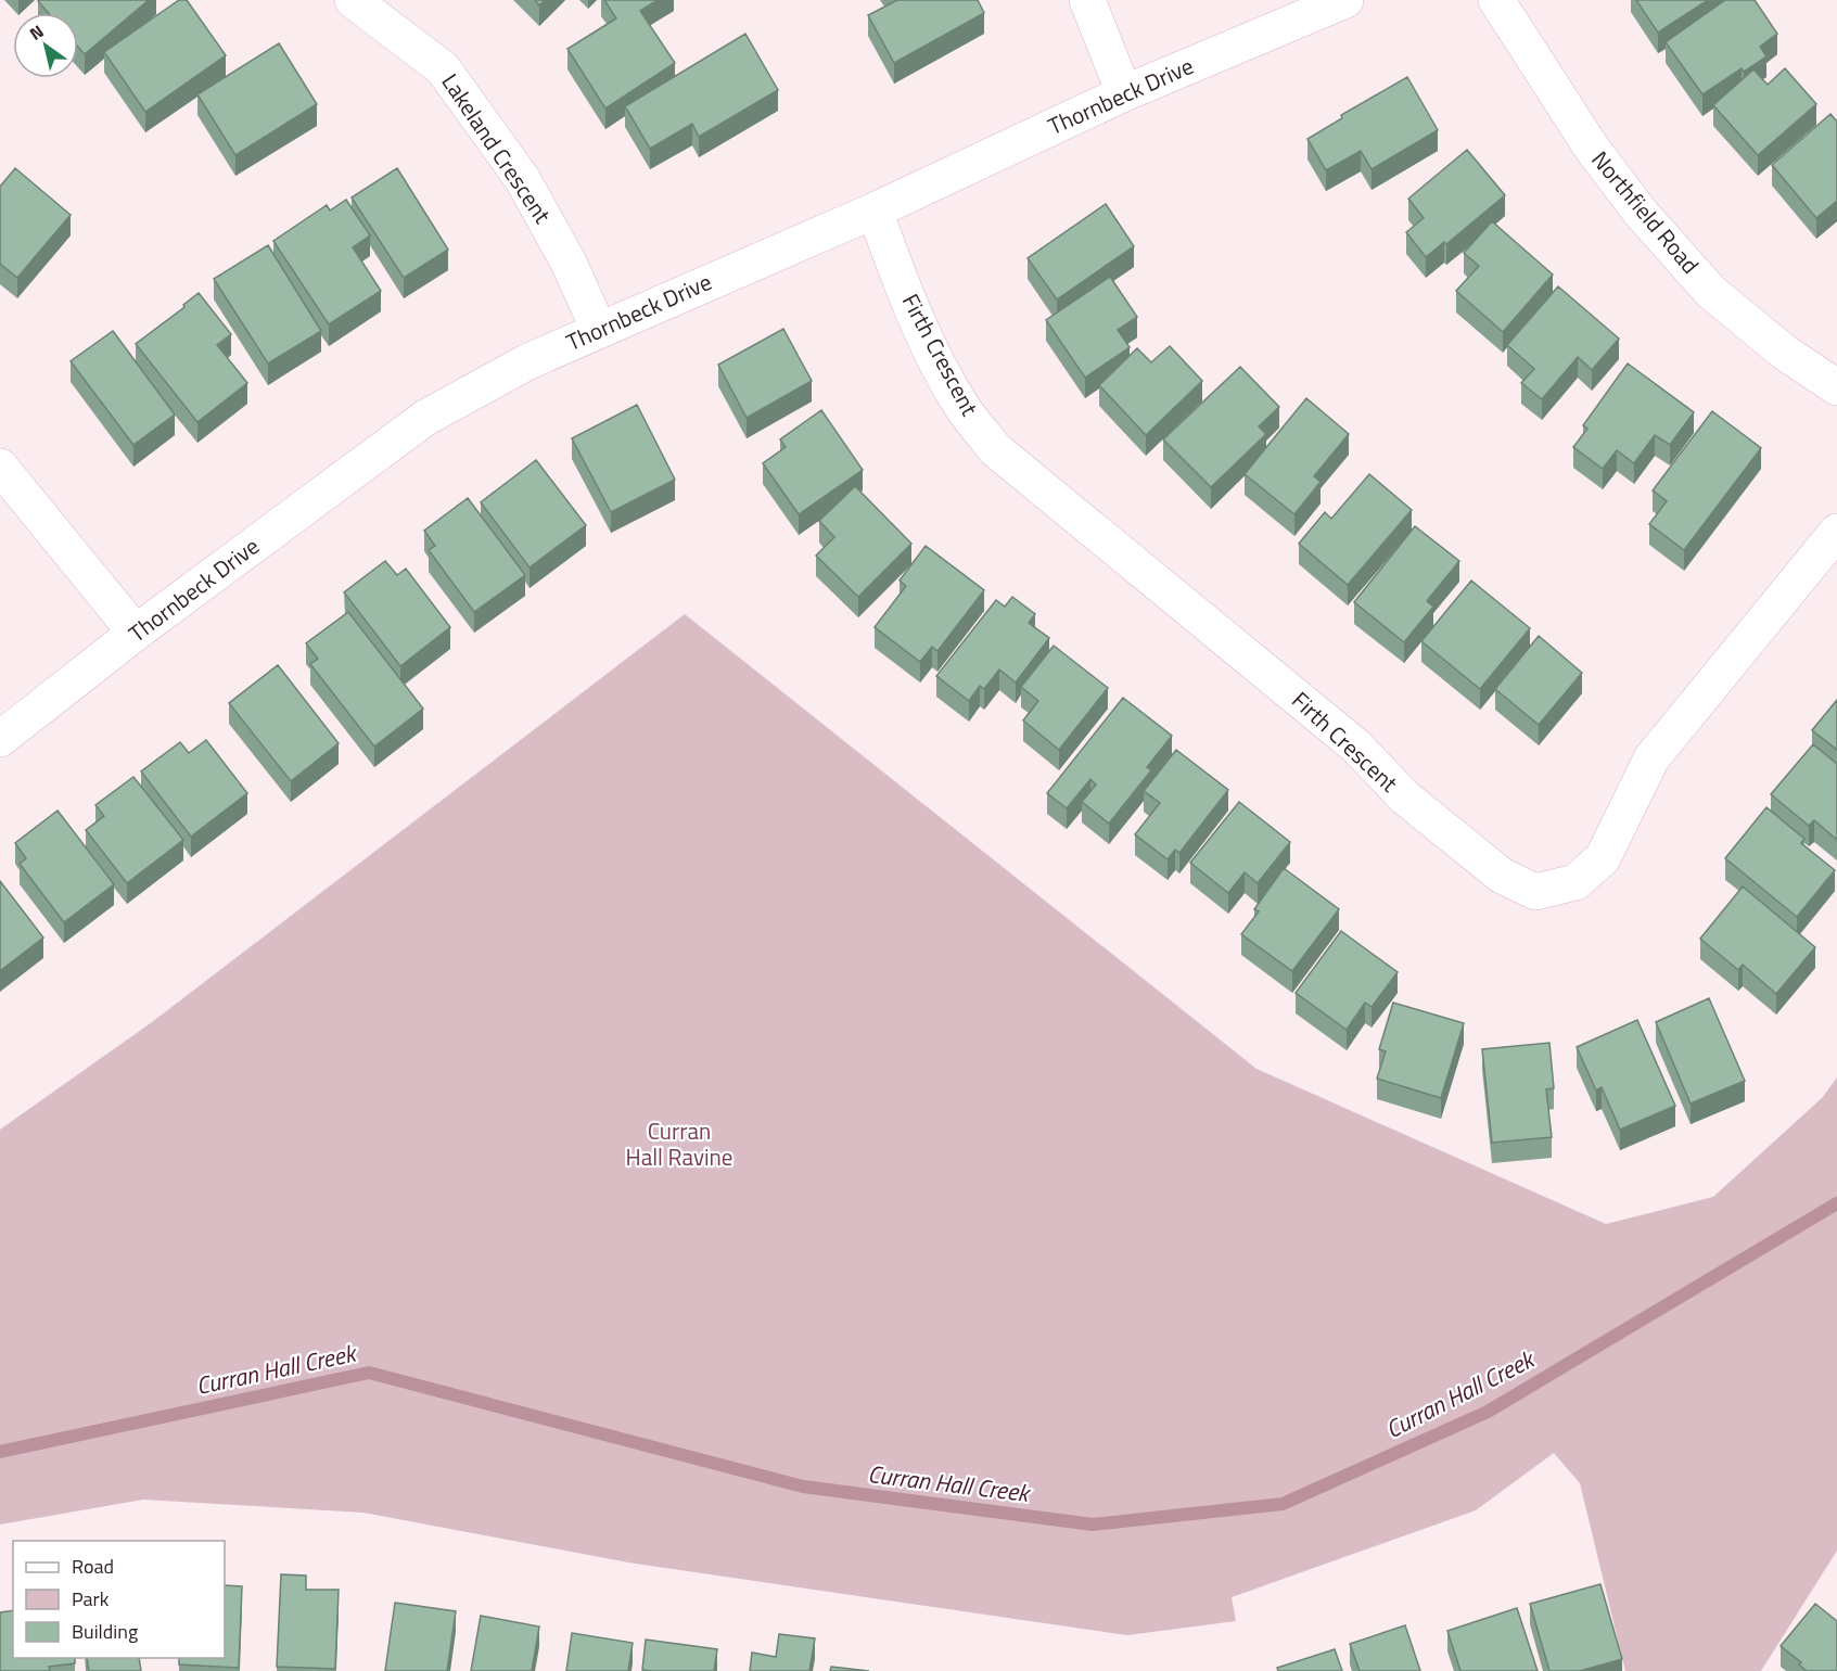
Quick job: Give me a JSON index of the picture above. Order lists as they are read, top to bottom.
{
  "streets": {
    "street": [
      "Thornbeck Drive",
      "Lakeland Crescent",
      "Northfield Road",
      "Firth Crescent"
    ]
  },
  "crossings": [
    ["Thornbeck Drive", "Lakeland Crescent"],
    ["Thornbeck Drive", "Firth Crescent"]
  ],
  "water": ["Curran Hall Creek"],
  "parks": ["Curran Hall Ravine"],
  "legend": ["Road", "Park", "Building"],
  "north": "top left"
}
